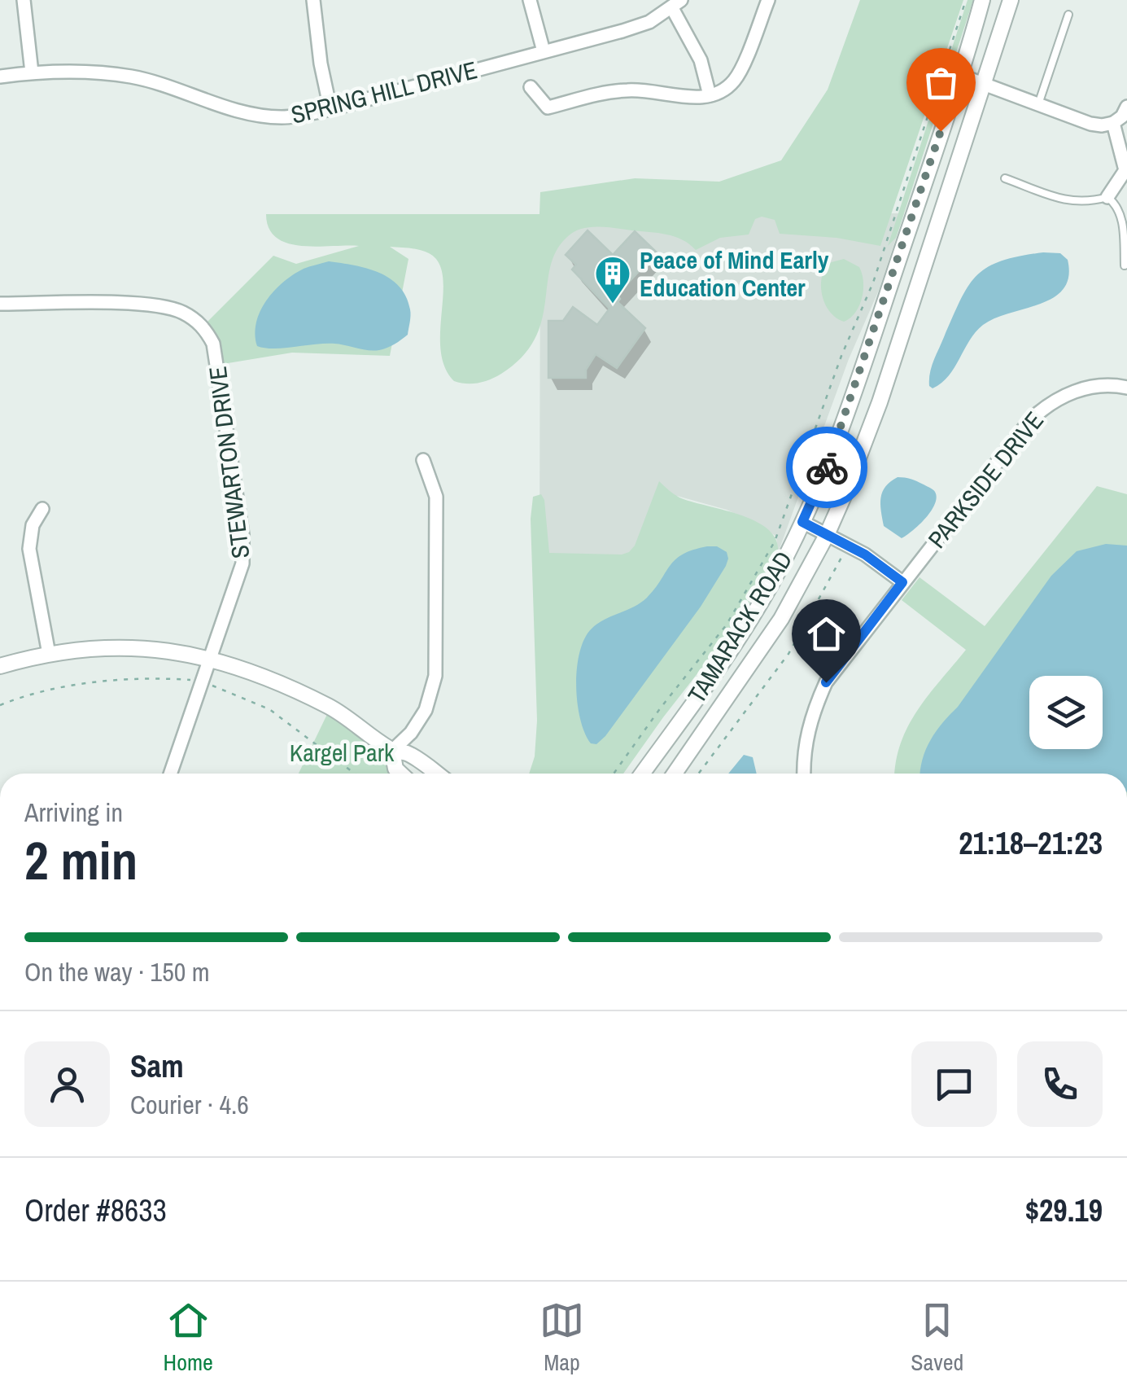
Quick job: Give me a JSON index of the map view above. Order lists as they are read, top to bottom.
{
  "streets": {
    "street": [
      "SPRING HILL DRIVE",
      "STEWARTON DRIVE",
      "PARKSIDE DRIVE",
      "TAMARACK ROAD"
    ]
  },
  "parks": ["Kargel Park"],
  "places": {
    "building": ["Peace of Mind Early Education Center"]
  },
  "page": {
    "heading": ["2 min", "Arriving in", "21:18–21:23"],
    "panel": [
      "Sam",
      "Courier · 4.6",
      "Order #8633",
      "$29.19"
    ],
    "bar": "On the way · 150 m",
    "tabs": ["Home", "Map", "Saved"]
  }
}
